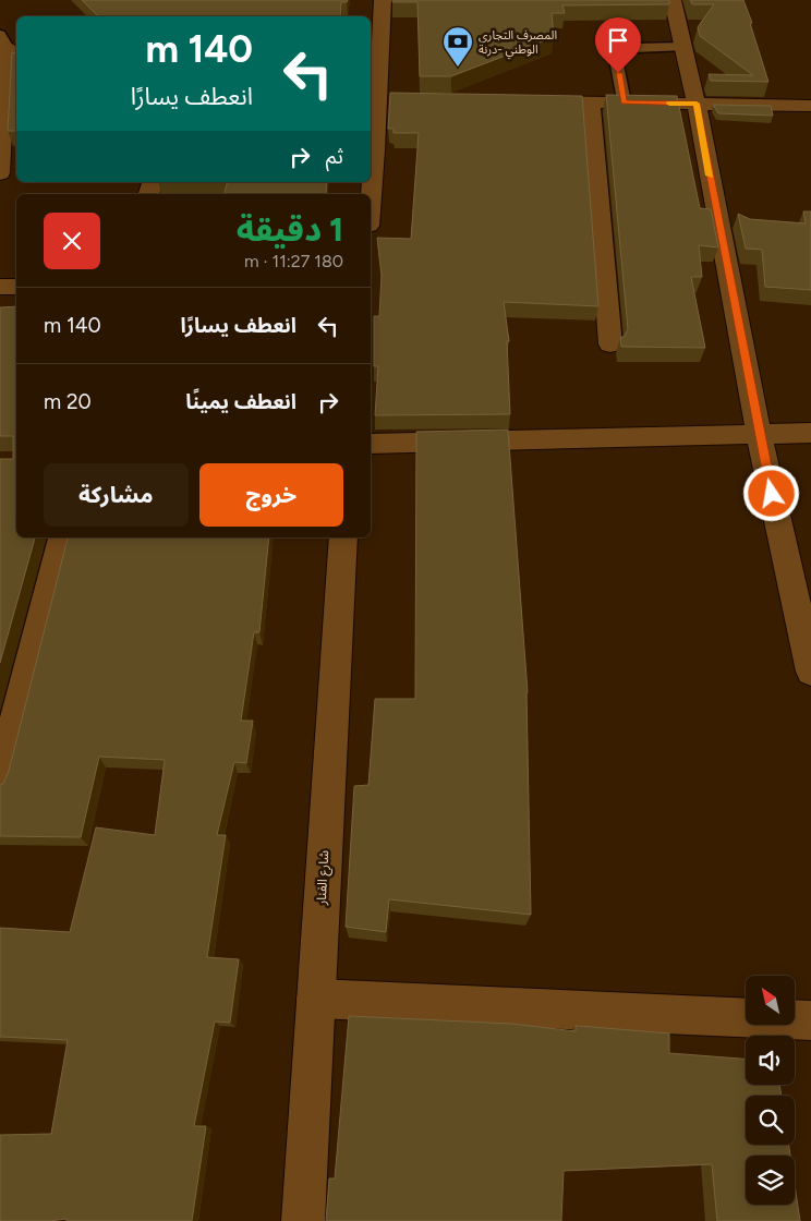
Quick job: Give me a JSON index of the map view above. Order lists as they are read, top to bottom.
{
  "streets": {
    "street": ["شارع الفنار"]
  },
  "places": {
    "bank": ["المصرف التجاري الوطني -درنة"]
  },
  "north": "top left",
  "page": {
    "turn": ["140 m", "انعطف يسارًا"],
    "then": "ثم",
    "heading": ["1 دقيقة", "180 m · 11:27"],
    "list": [
      {
        "name": "انعطف يسارًا",
        "value": "140 m"
      },
      {
        "name": "انعطف يمينًا",
        "value": "20 m"
      }
    ],
    "buttons": ["خروج", "مشاركة"]
  }
}
